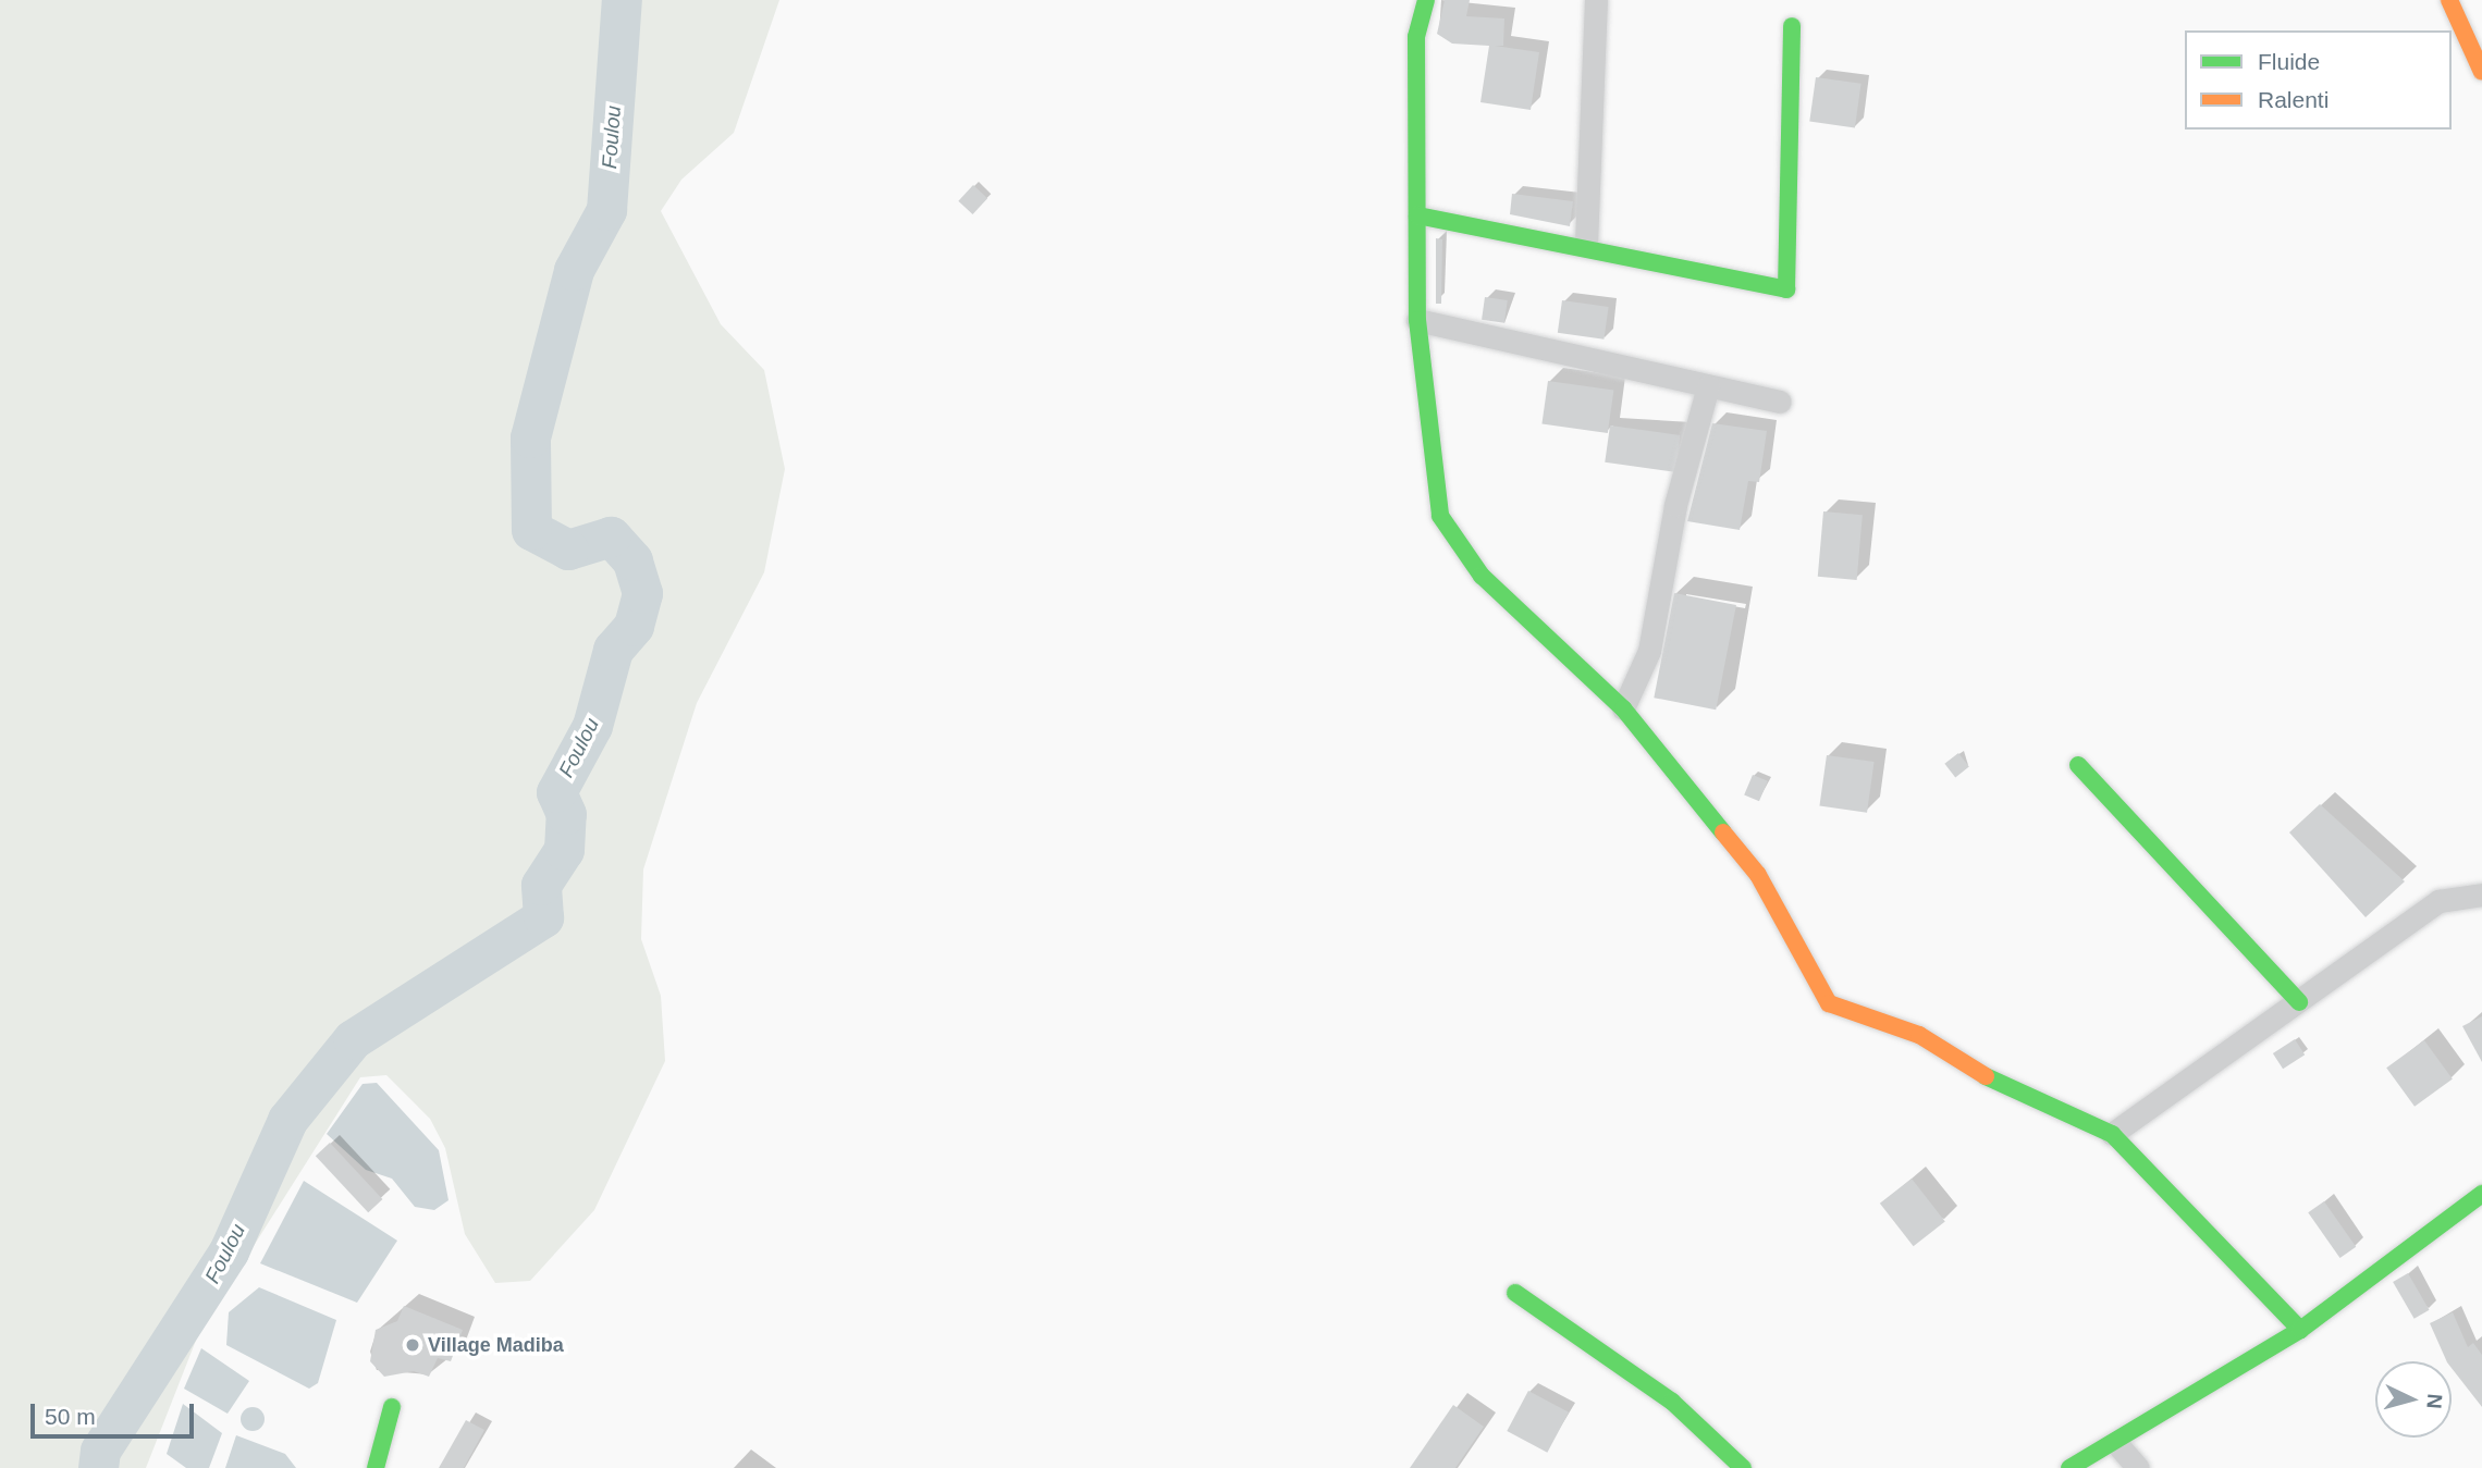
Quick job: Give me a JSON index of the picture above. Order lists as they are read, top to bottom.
{
  "water": ["Foulou"],
  "places": ["Village Madiba"],
  "legend": ["Fluide", "Ralenti"],
  "scale_bar": "50 m",
  "north": "right"
}
